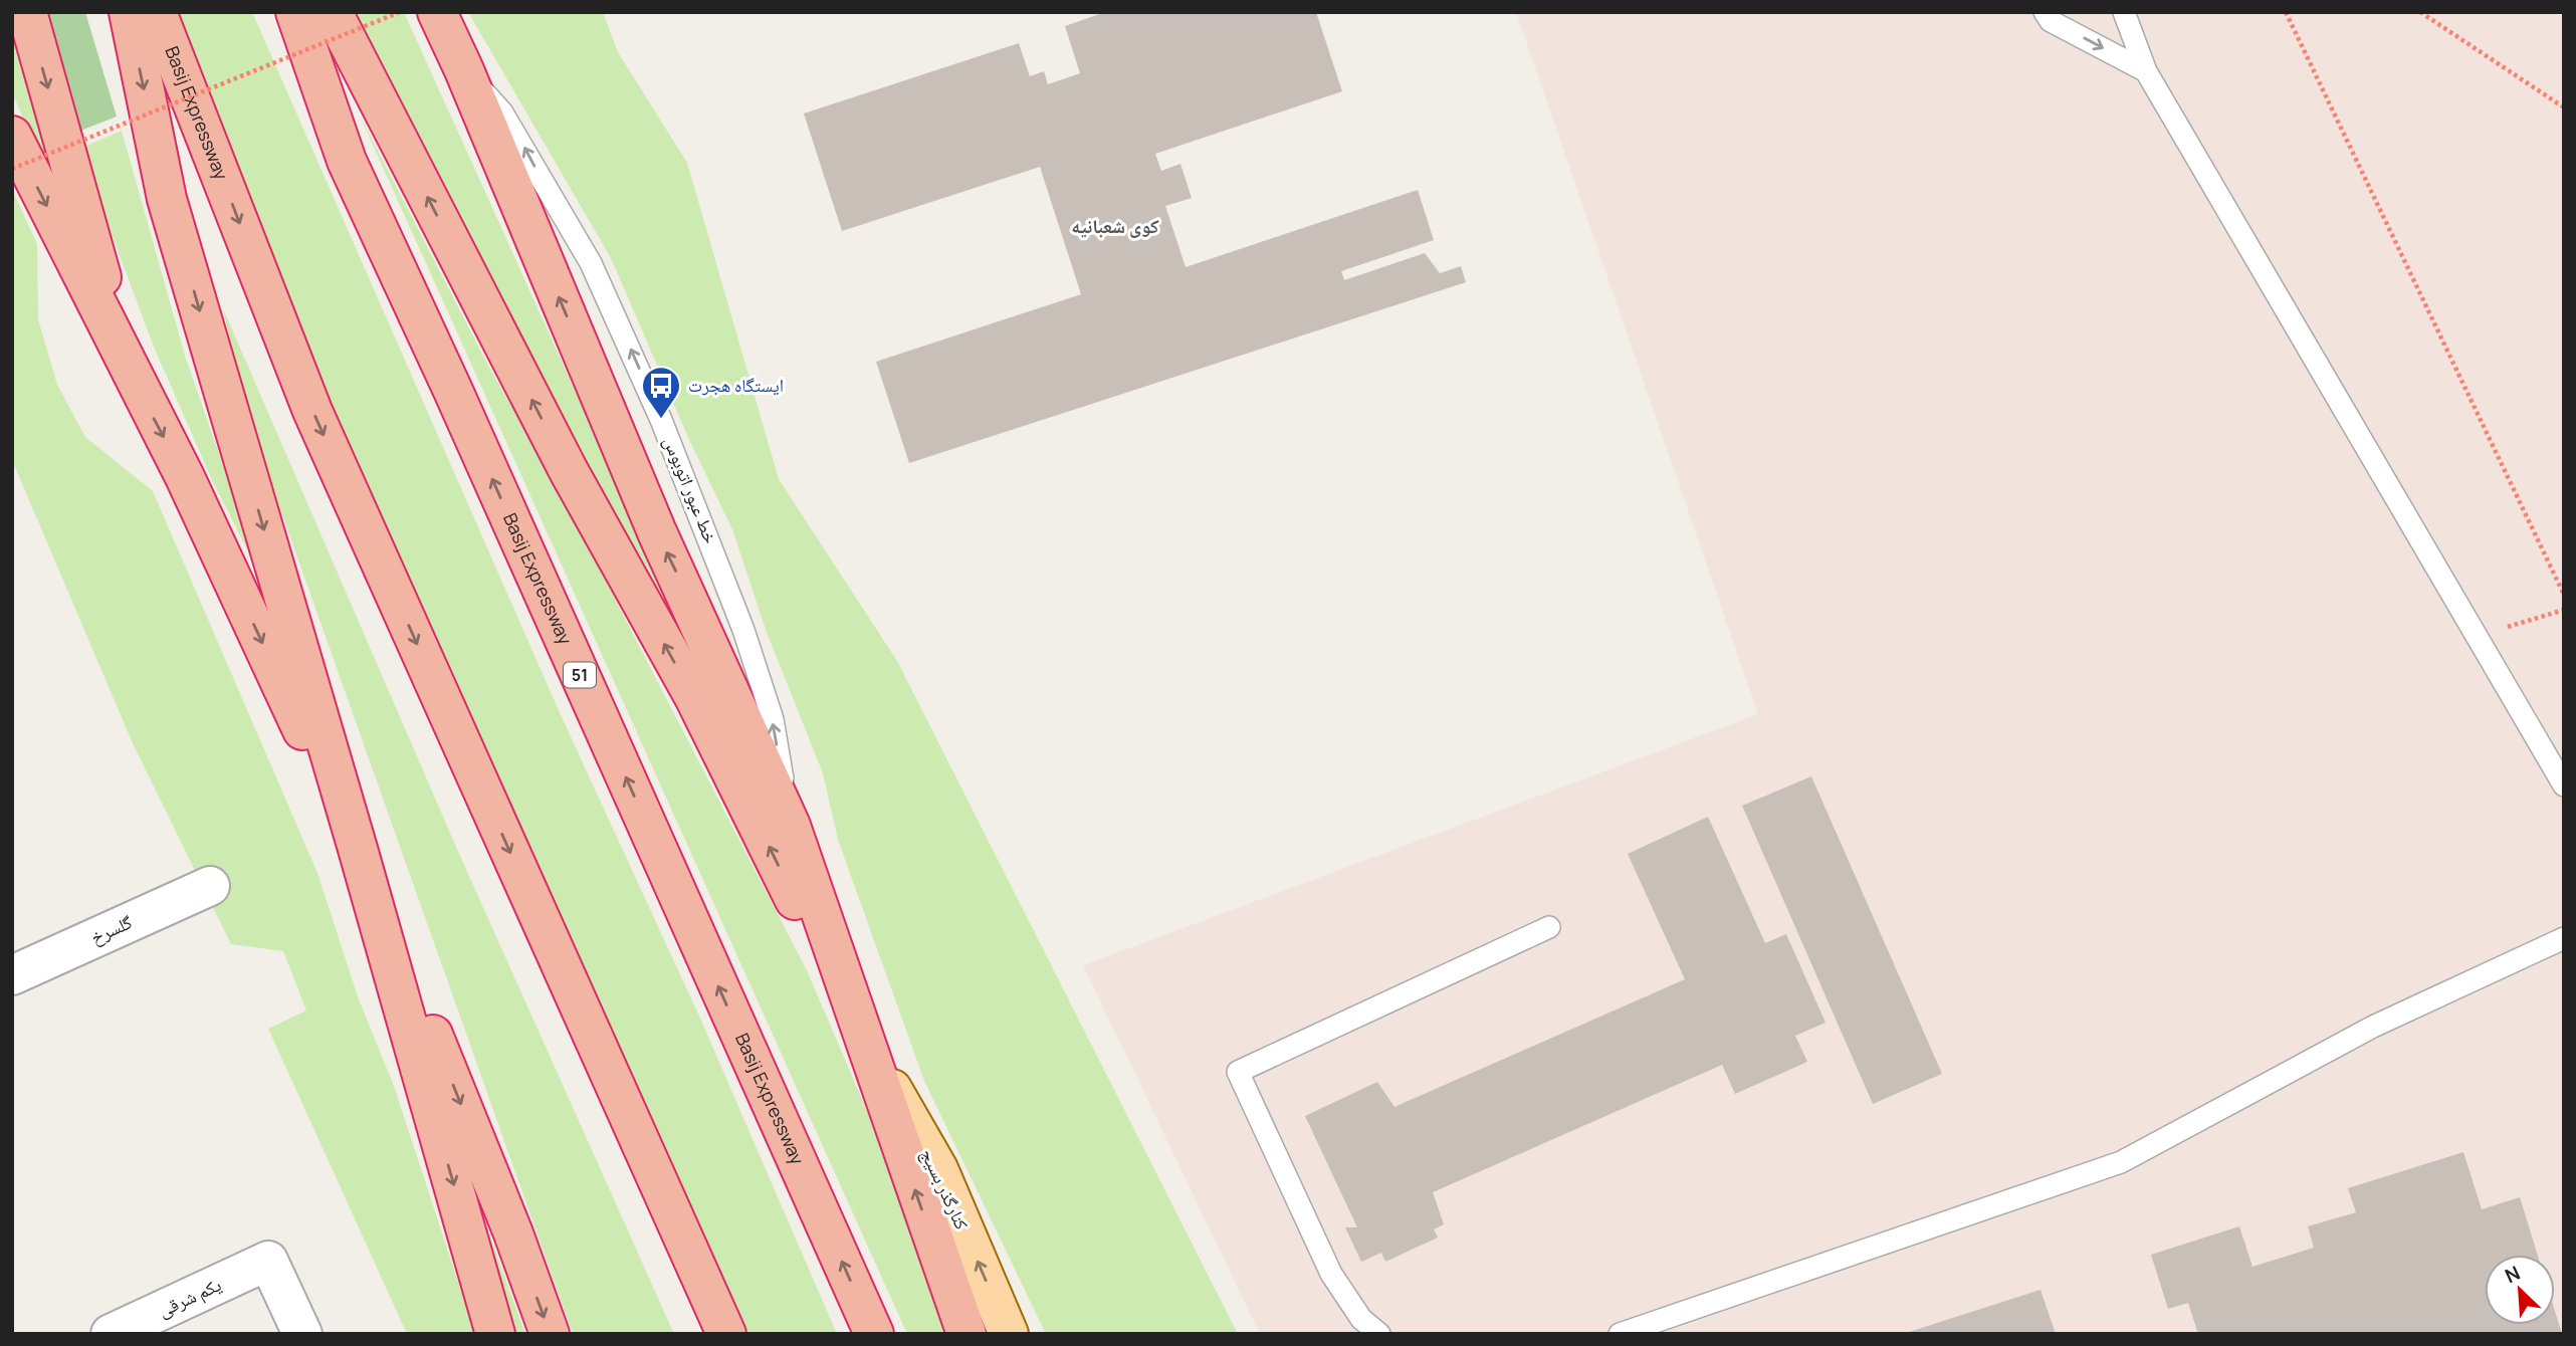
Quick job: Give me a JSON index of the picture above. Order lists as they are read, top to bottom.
{
  "streets": {
    "highway": ["Basij Expressway", "51"],
    "main road": ["کنارگذر بسیج"],
    "street": ["گلسرخ", "یکم شرقی"]
  },
  "one_way": ["کنارگذر بسیج"],
  "districts": ["کوی شعبانیه"],
  "places": {
    "bus stop": ["ایستگاه هجرت"]
  },
  "north": "top left"
}
